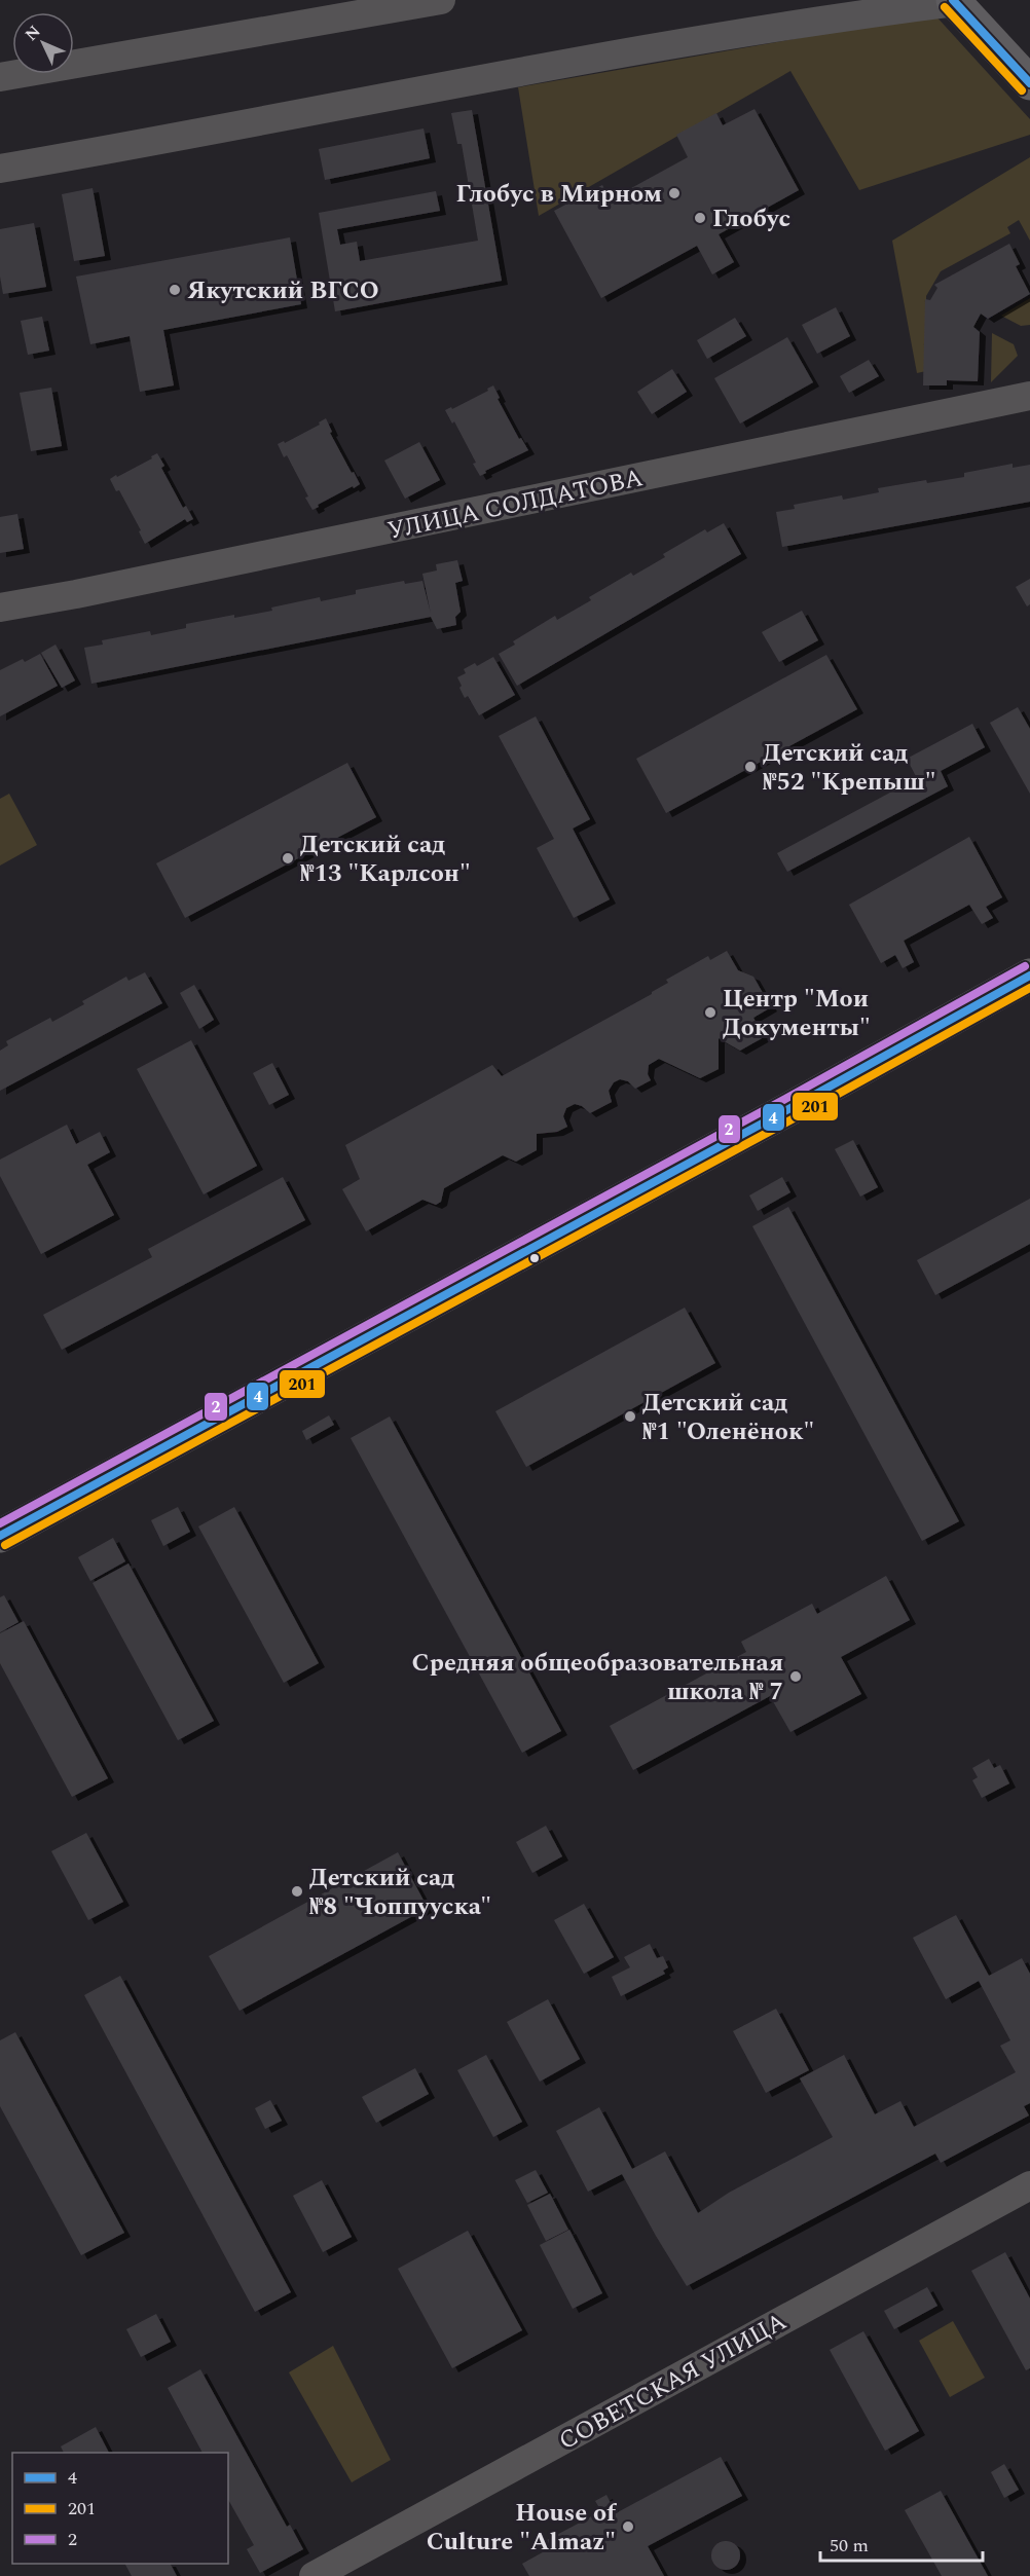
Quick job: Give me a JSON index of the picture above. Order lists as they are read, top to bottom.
{
  "streets": {
    "street": ["УЛИЦА СОЛДАТОВА", "СОВЕТСКАЯ УЛИЦА"]
  },
  "places": [
    "Глобус в Мирном",
    "Глобус",
    "Якутский ВГСО",
    "Детский сад №52 \"Крепыш\"",
    "Детский сад №13 \"Карлсон\"",
    "Центр \"Мои Документы\"",
    "Детский сад №1 \"Оленёнок\"",
    "Cредняя общеобразовательная школа № 7",
    "Детский сад №8 \"Чоппууска\"",
    "House of Culture \"Almaz\""
  ],
  "lines": ["transit line 4", "transit line 201", "transit line 2"],
  "legend": ["4", "201", "2"],
  "scale_bar": "50 m",
  "north": "top left"
}
